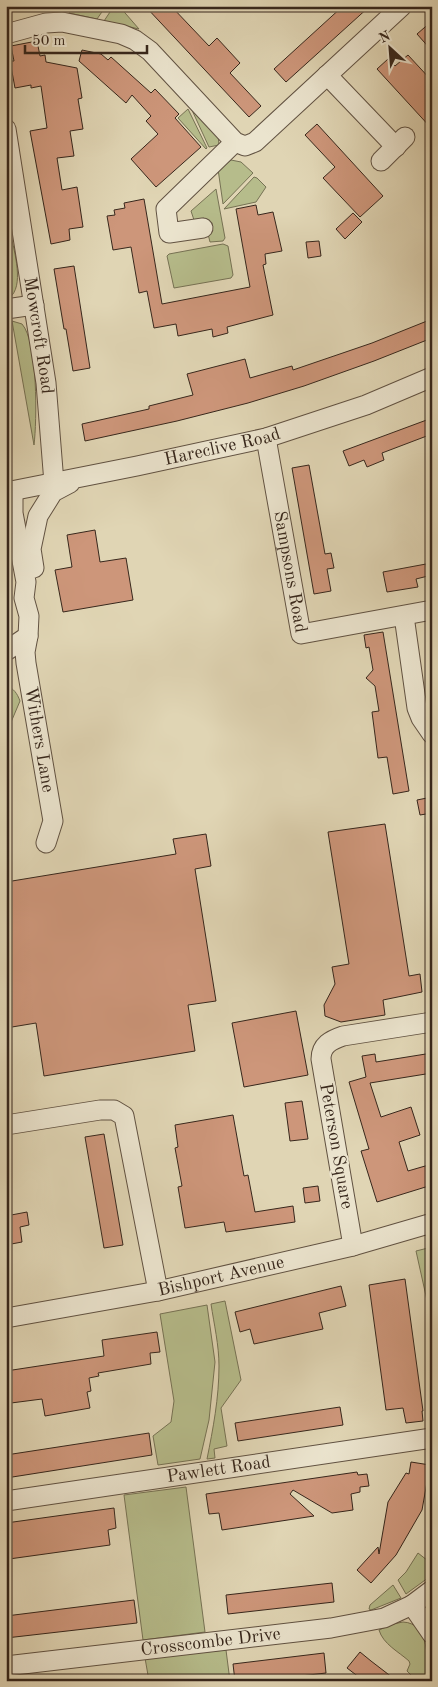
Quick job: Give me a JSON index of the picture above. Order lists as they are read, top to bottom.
{
  "streets": {
    "street": [
      "Mowcroft Road",
      "Hareclive Road",
      "Sampsons Road",
      "Withers Lane",
      "Peterson Square",
      "Bishport Avenue",
      "Pawlett Road",
      "Crosscombe Drive"
    ]
  },
  "crossings": [
    ["Mowcroft Road", "Hareclive Road"],
    ["Hareclive Road", "Sampsons Road"],
    ["Peterson Square", "Bishport Avenue"]
  ],
  "scale_bar": "50 m",
  "north": "top left"
}
